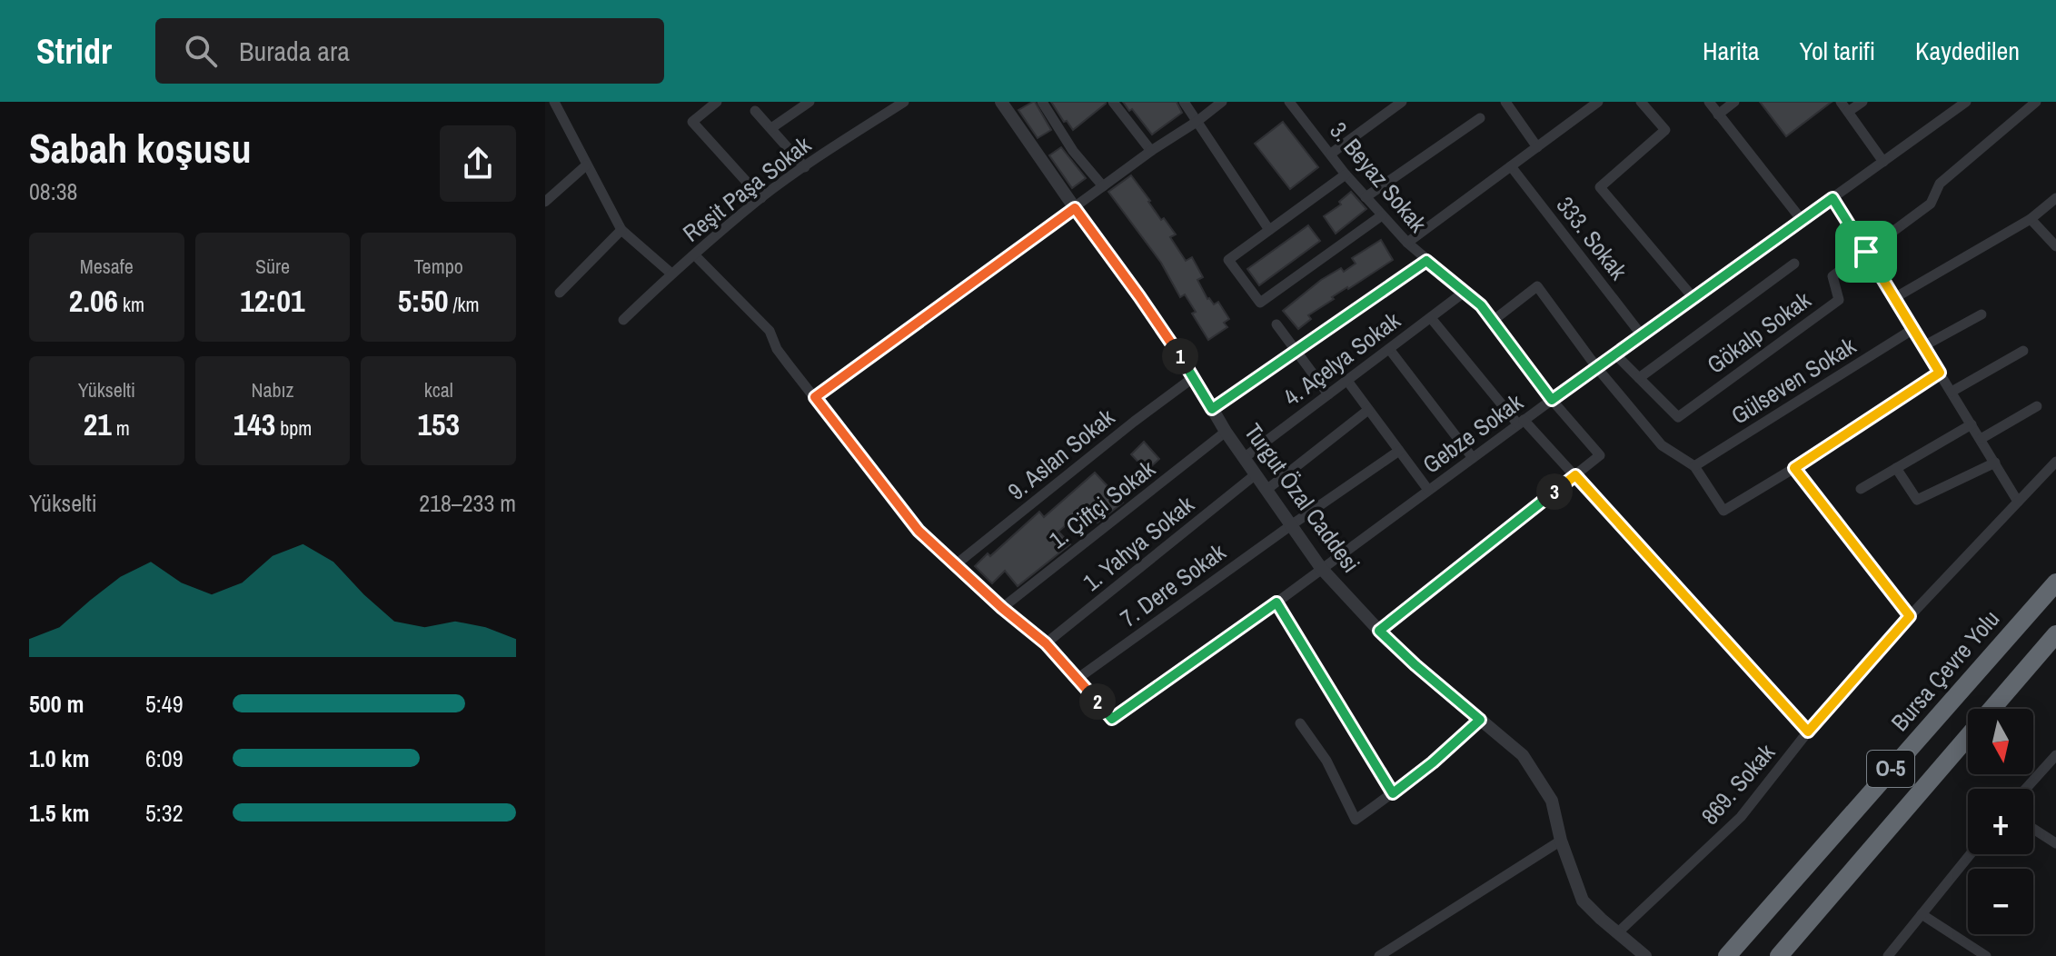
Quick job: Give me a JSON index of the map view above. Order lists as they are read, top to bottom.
{
  "streets": {
    "highway": ["Bursa Çevre Yolu", "O-5"],
    "street": [
      "3. Beyaz Sokak",
      "Reşit Paşa Sokak",
      "333. Sokak",
      "Gökalp Sokak",
      "4. Açelya Sokak",
      "Gülseven Sokak",
      "Gebze Sokak",
      "9. Aslan Sokak",
      "Turgut Özal Caddesi",
      "1. Çiftçi Sokak",
      "1. Yahya Sokak",
      "7. Dere Sokak",
      "869. Sokak"
    ]
  },
  "crossings": [
    ["3. Beyaz Sokak", "4. Açelya Sokak"],
    ["3. Beyaz Sokak", "Gebze Sokak"],
    ["3. Beyaz Sokak", "Turgut Özal Caddesi"],
    ["333. Sokak", "Gebze Sokak"],
    ["4. Açelya Sokak", "Turgut Özal Caddesi"],
    ["Gebze Sokak", "Turgut Özal Caddesi"],
    ["Gebze Sokak", "7. Dere Sokak"],
    ["9. Aslan Sokak", "Turgut Özal Caddesi"],
    ["Turgut Özal Caddesi", "1. Çiftçi Sokak"],
    ["Turgut Özal Caddesi", "1. Yahya Sokak"],
    ["Turgut Özal Caddesi", "7. Dere Sokak"],
    ["Turgut Özal Caddesi", "869. Sokak"]
  ],
  "north": "bottom",
  "page": {
    "header": "Stridr",
    "search": "Burada ara",
    "nav": ["Harita", "Yol tarifi", "Kaydedilen"],
    "heading": ["Sabah koşusu", "08:38"],
    "stats": [
      ["Mesafe", "2.06 km"],
      ["Süre", "12:01"],
      ["Tempo", "5:50 /km"],
      ["Yükselti", "21 m"],
      ["Nabız", "143 bpm"],
      ["kcal", "153"]
    ],
    "pins": ["1", "3", "2"],
    "chart": ["Yükselti", "218–233 m"],
    "list": [
      {
        "name": "500 m",
        "note": "5:49"
      },
      {
        "name": "1.0 km",
        "note": "6:09"
      },
      {
        "name": "1.5 km",
        "note": "5:32"
      }
    ],
    "map_buttons": ["+", "−"]
  }
}
